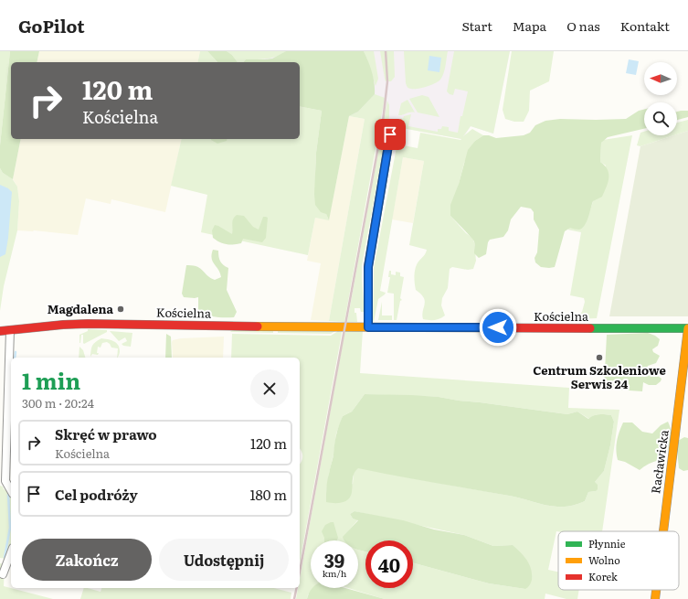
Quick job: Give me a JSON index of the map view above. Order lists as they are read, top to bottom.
{
  "streets": {
    "street": ["Kościelna", "Racławicka"]
  },
  "crossings": [
    ["Kościelna", "Racławicka"]
  ],
  "places": ["Magdalena", "Centrum Szkoleniowe Serwis 24"],
  "legend": ["Płynnie", "Wolno", "Korek"],
  "north": "left",
  "page": {
    "header": "GoPilot",
    "nav": [
      "Start",
      "Mapa",
      "O nas",
      "Kontakt"
    ],
    "turn": ["120 m", "Kościelna"],
    "heading": ["1 min", "300 m · 20:24"],
    "list": [
      {
        "name": "Skręć w prawo",
        "note": "Kościelna",
        "value": "120 m"
      },
      {
        "name": "Cel podróży",
        "value": "180 m"
      }
    ],
    "buttons": ["Zakończ", "Udostępnij"],
    "speed": "39 km/h",
    "limit": "40"
  }
}
